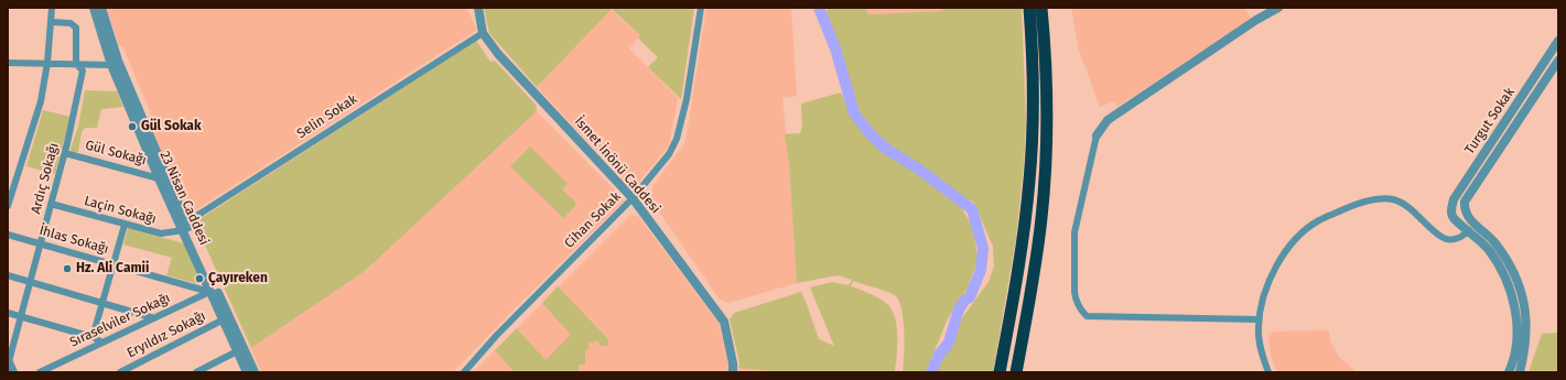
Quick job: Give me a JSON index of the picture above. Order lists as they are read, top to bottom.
{
  "streets": {
    "street": [
      "Selin Sokak",
      "Turgut Sokak",
      "Gül Sokağı",
      "İsmet İnönü Caddesi",
      "Ardıç Sokağı",
      "23 Nisan Caddesi",
      "Laçin Sokağı",
      "Cihan Sokak",
      "İhlas Sokağı",
      "Sıraselviler Sokağı",
      "Eryıldız Sokağı"
    ]
  },
  "crossings": [
    ["Selin Sokak", "İsmet İnönü Caddesi"],
    ["Selin Sokak", "23 Nisan Caddesi"],
    ["Selin Sokak", "Laçin Sokağı"],
    ["Gül Sokağı", "Ardıç Sokağı"],
    ["Gül Sokağı", "23 Nisan Caddesi"],
    ["İsmet İnönü Caddesi", "Cihan Sokak"],
    ["Ardıç Sokağı", "Laçin Sokağı"],
    ["Ardıç Sokağı", "İhlas Sokağı"],
    ["23 Nisan Caddesi", "Laçin Sokağı"],
    ["23 Nisan Caddesi", "İhlas Sokağı"],
    ["23 Nisan Caddesi", "Sıraselviler Sokağı"],
    ["23 Nisan Caddesi", "Eryıldız Sokağı"],
    ["İhlas Sokağı", "Sıraselviler Sokağı"]
  ],
  "places": ["Gül Sokak", "Hz. Ali Camii", "Çayıreken"]
}
